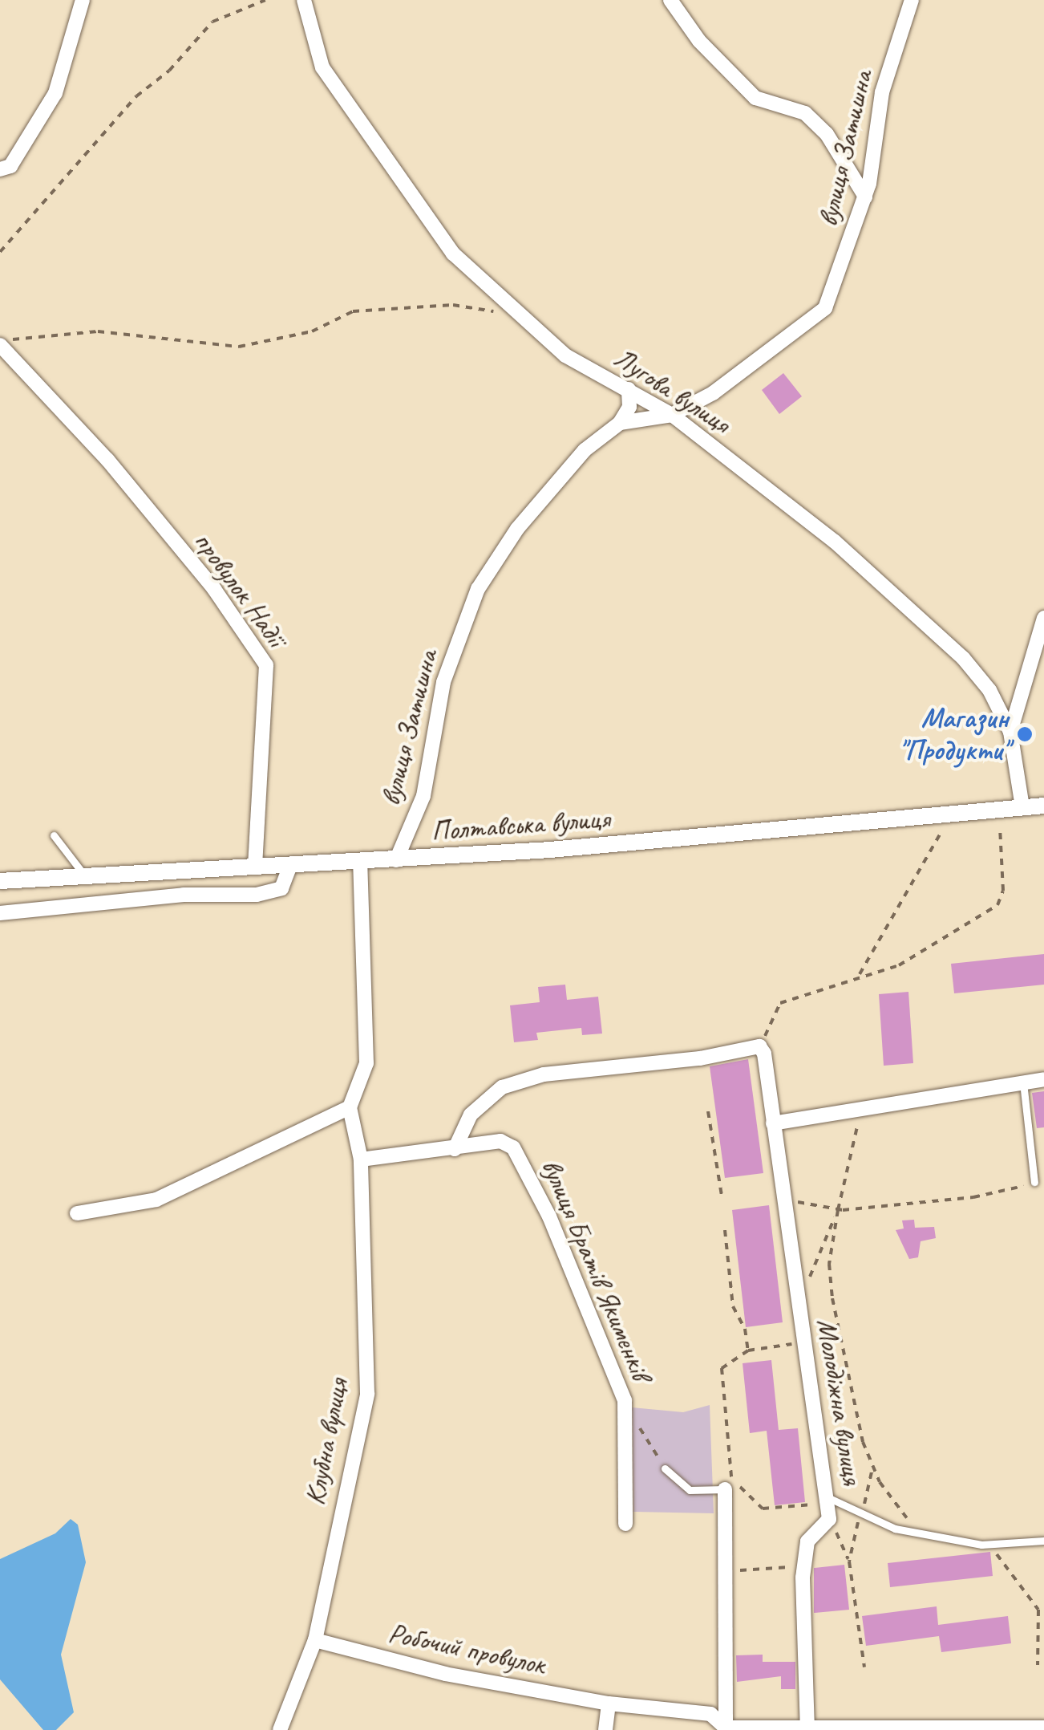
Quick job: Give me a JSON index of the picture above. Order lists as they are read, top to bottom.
{
  "streets": {
    "street": [
      "вулиця Затишна",
      "Лугова вулиця",
      "провулок Надії",
      "Полтавська вулиця",
      "вулиця Братів Якименків",
      "Молодіжна вулиця",
      "Клубна вулиця",
      "Робочий провулок"
    ]
  },
  "crossings": [
    ["вулиця Затишна", "Лугова вулиця"],
    ["вулиця Затишна", "Полтавська вулиця"],
    ["Лугова вулиця", "Полтавська вулиця"],
    ["провулок Надії", "Полтавська вулиця"],
    ["вулиця Братів Якименків", "Клубна вулиця"],
    ["Клубна вулиця", "Робочий провулок"]
  ],
  "places": ["Магазин \"Продукти\""]
}
